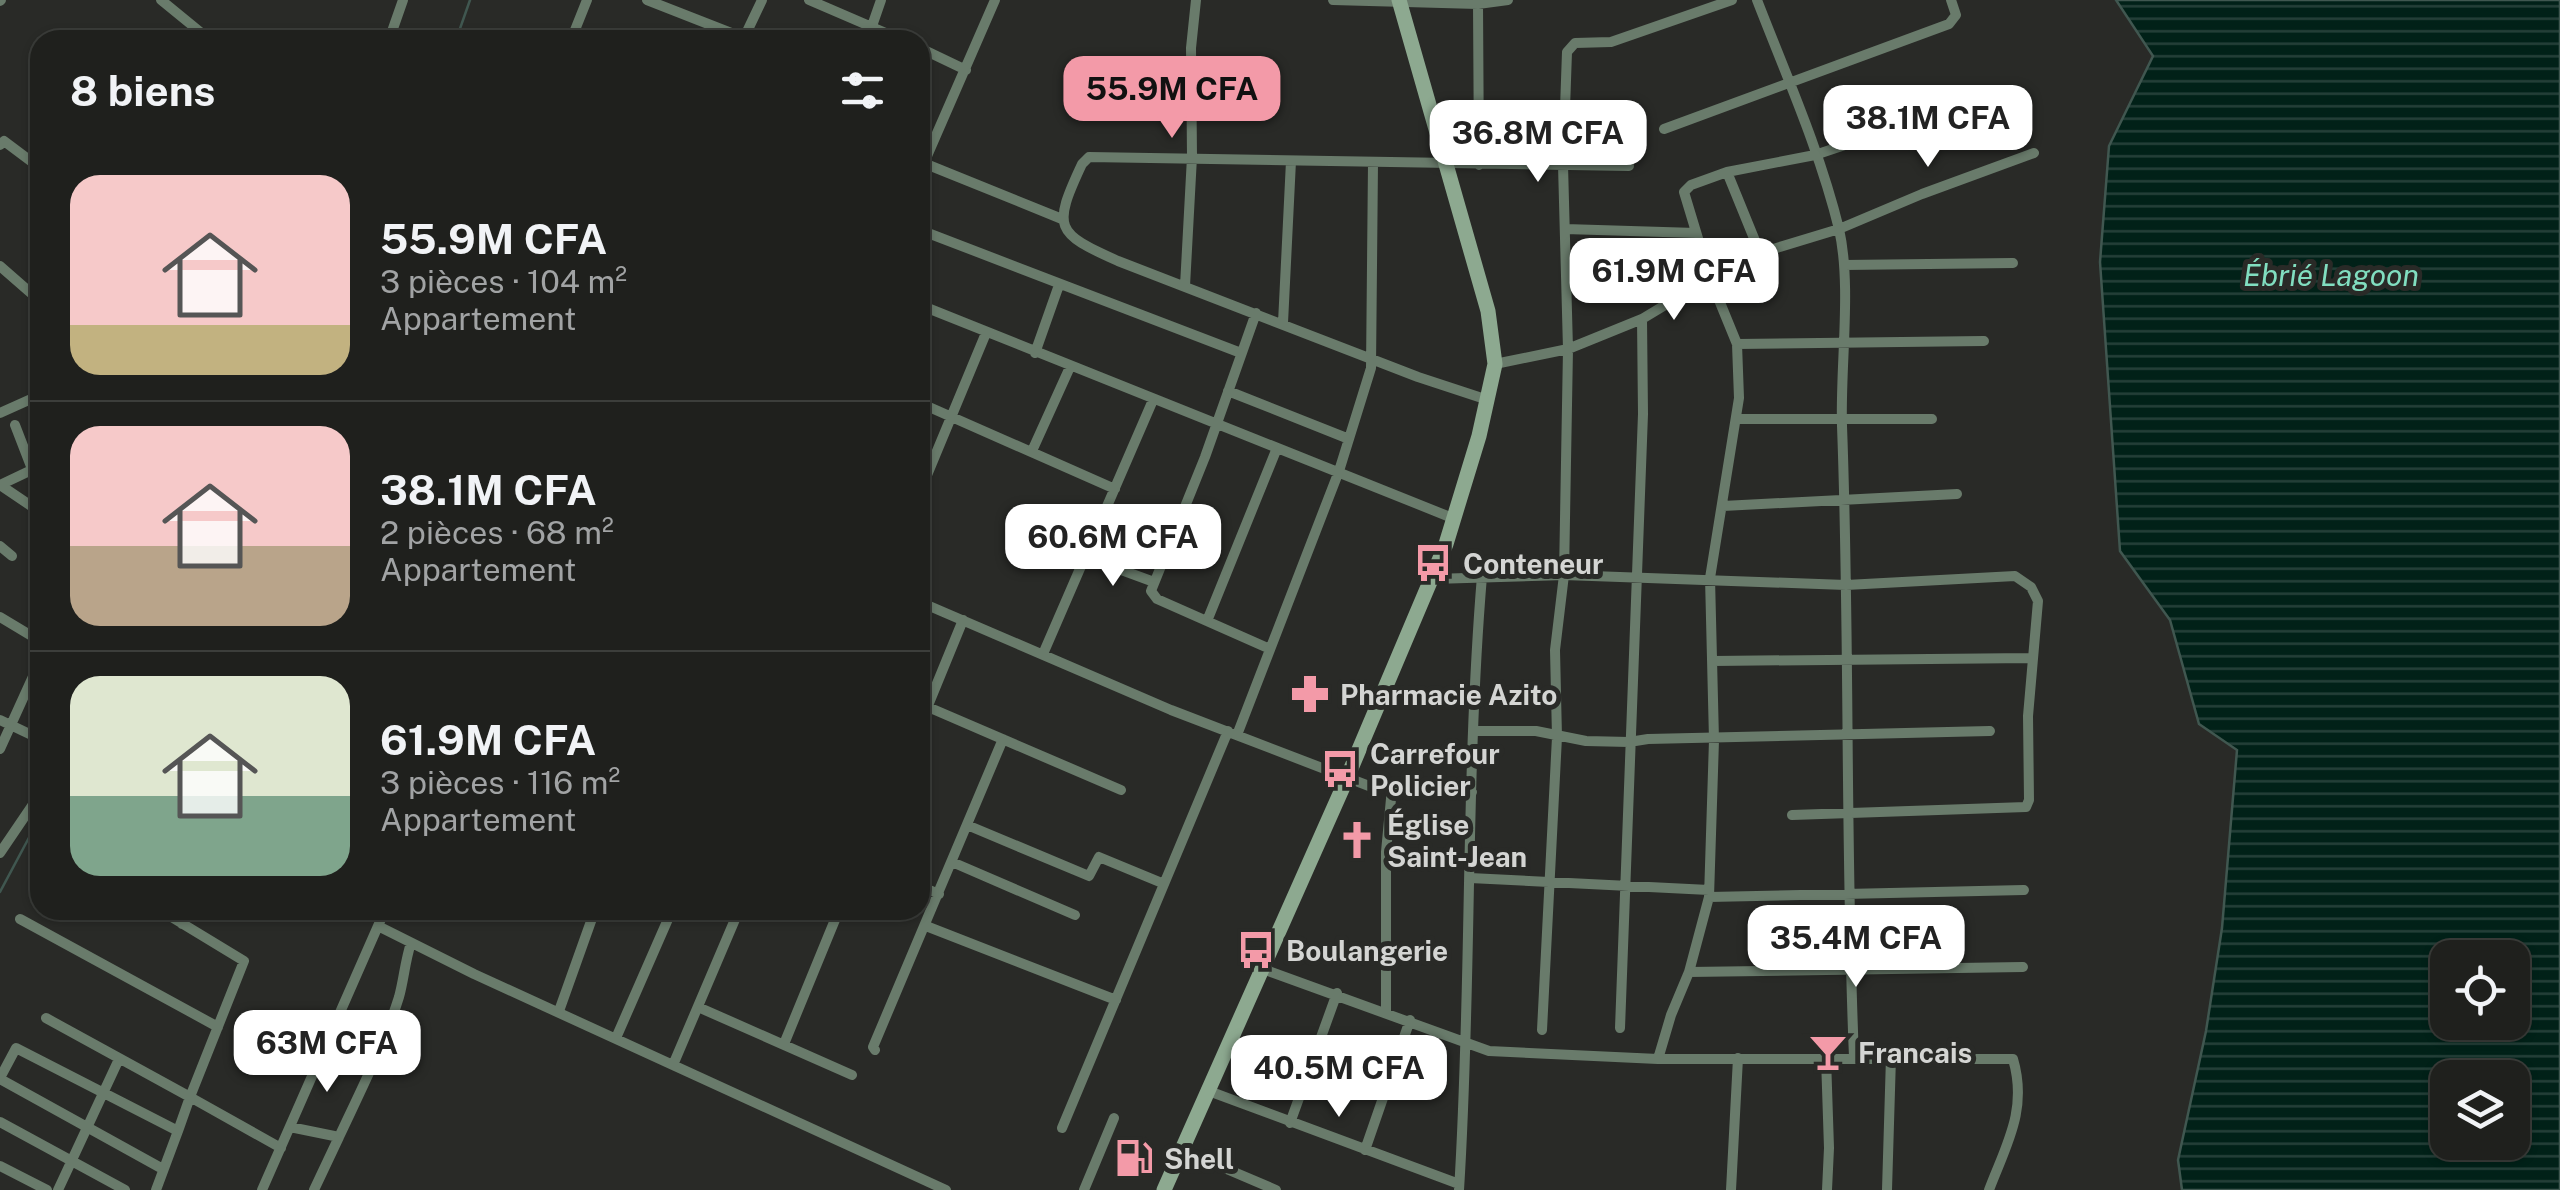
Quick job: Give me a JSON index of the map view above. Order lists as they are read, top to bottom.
{
  "water": ["Ébrié Lagoon"],
  "places": {
    "bus stop": ["Conteneur", "Carrefour Policier", "Boulangerie"],
    "pharmacy": ["Pharmacie Azito"],
    "church": ["Église Saint-Jean"],
    "bar": ["Francais"],
    "fuel station": ["Shell"]
  },
  "page": {
    "heading": "8 biens",
    "price": [
      "55.9M CFA",
      "38.1M CFA",
      "36.8M CFA",
      "61.9M CFA",
      "60.6M CFA",
      "35.4M CFA",
      "63M CFA",
      "40.5M CFA"
    ],
    "list": [
      {
        "name": "55.9M CFA",
        "note": "3 pièces · 104 m² · Appartement"
      },
      {
        "name": "38.1M CFA",
        "note": "2 pièces · 68 m² · Appartement"
      },
      {
        "name": "61.9M CFA",
        "note": "3 pièces · 116 m² · Appartement"
      }
    ]
  }
}
